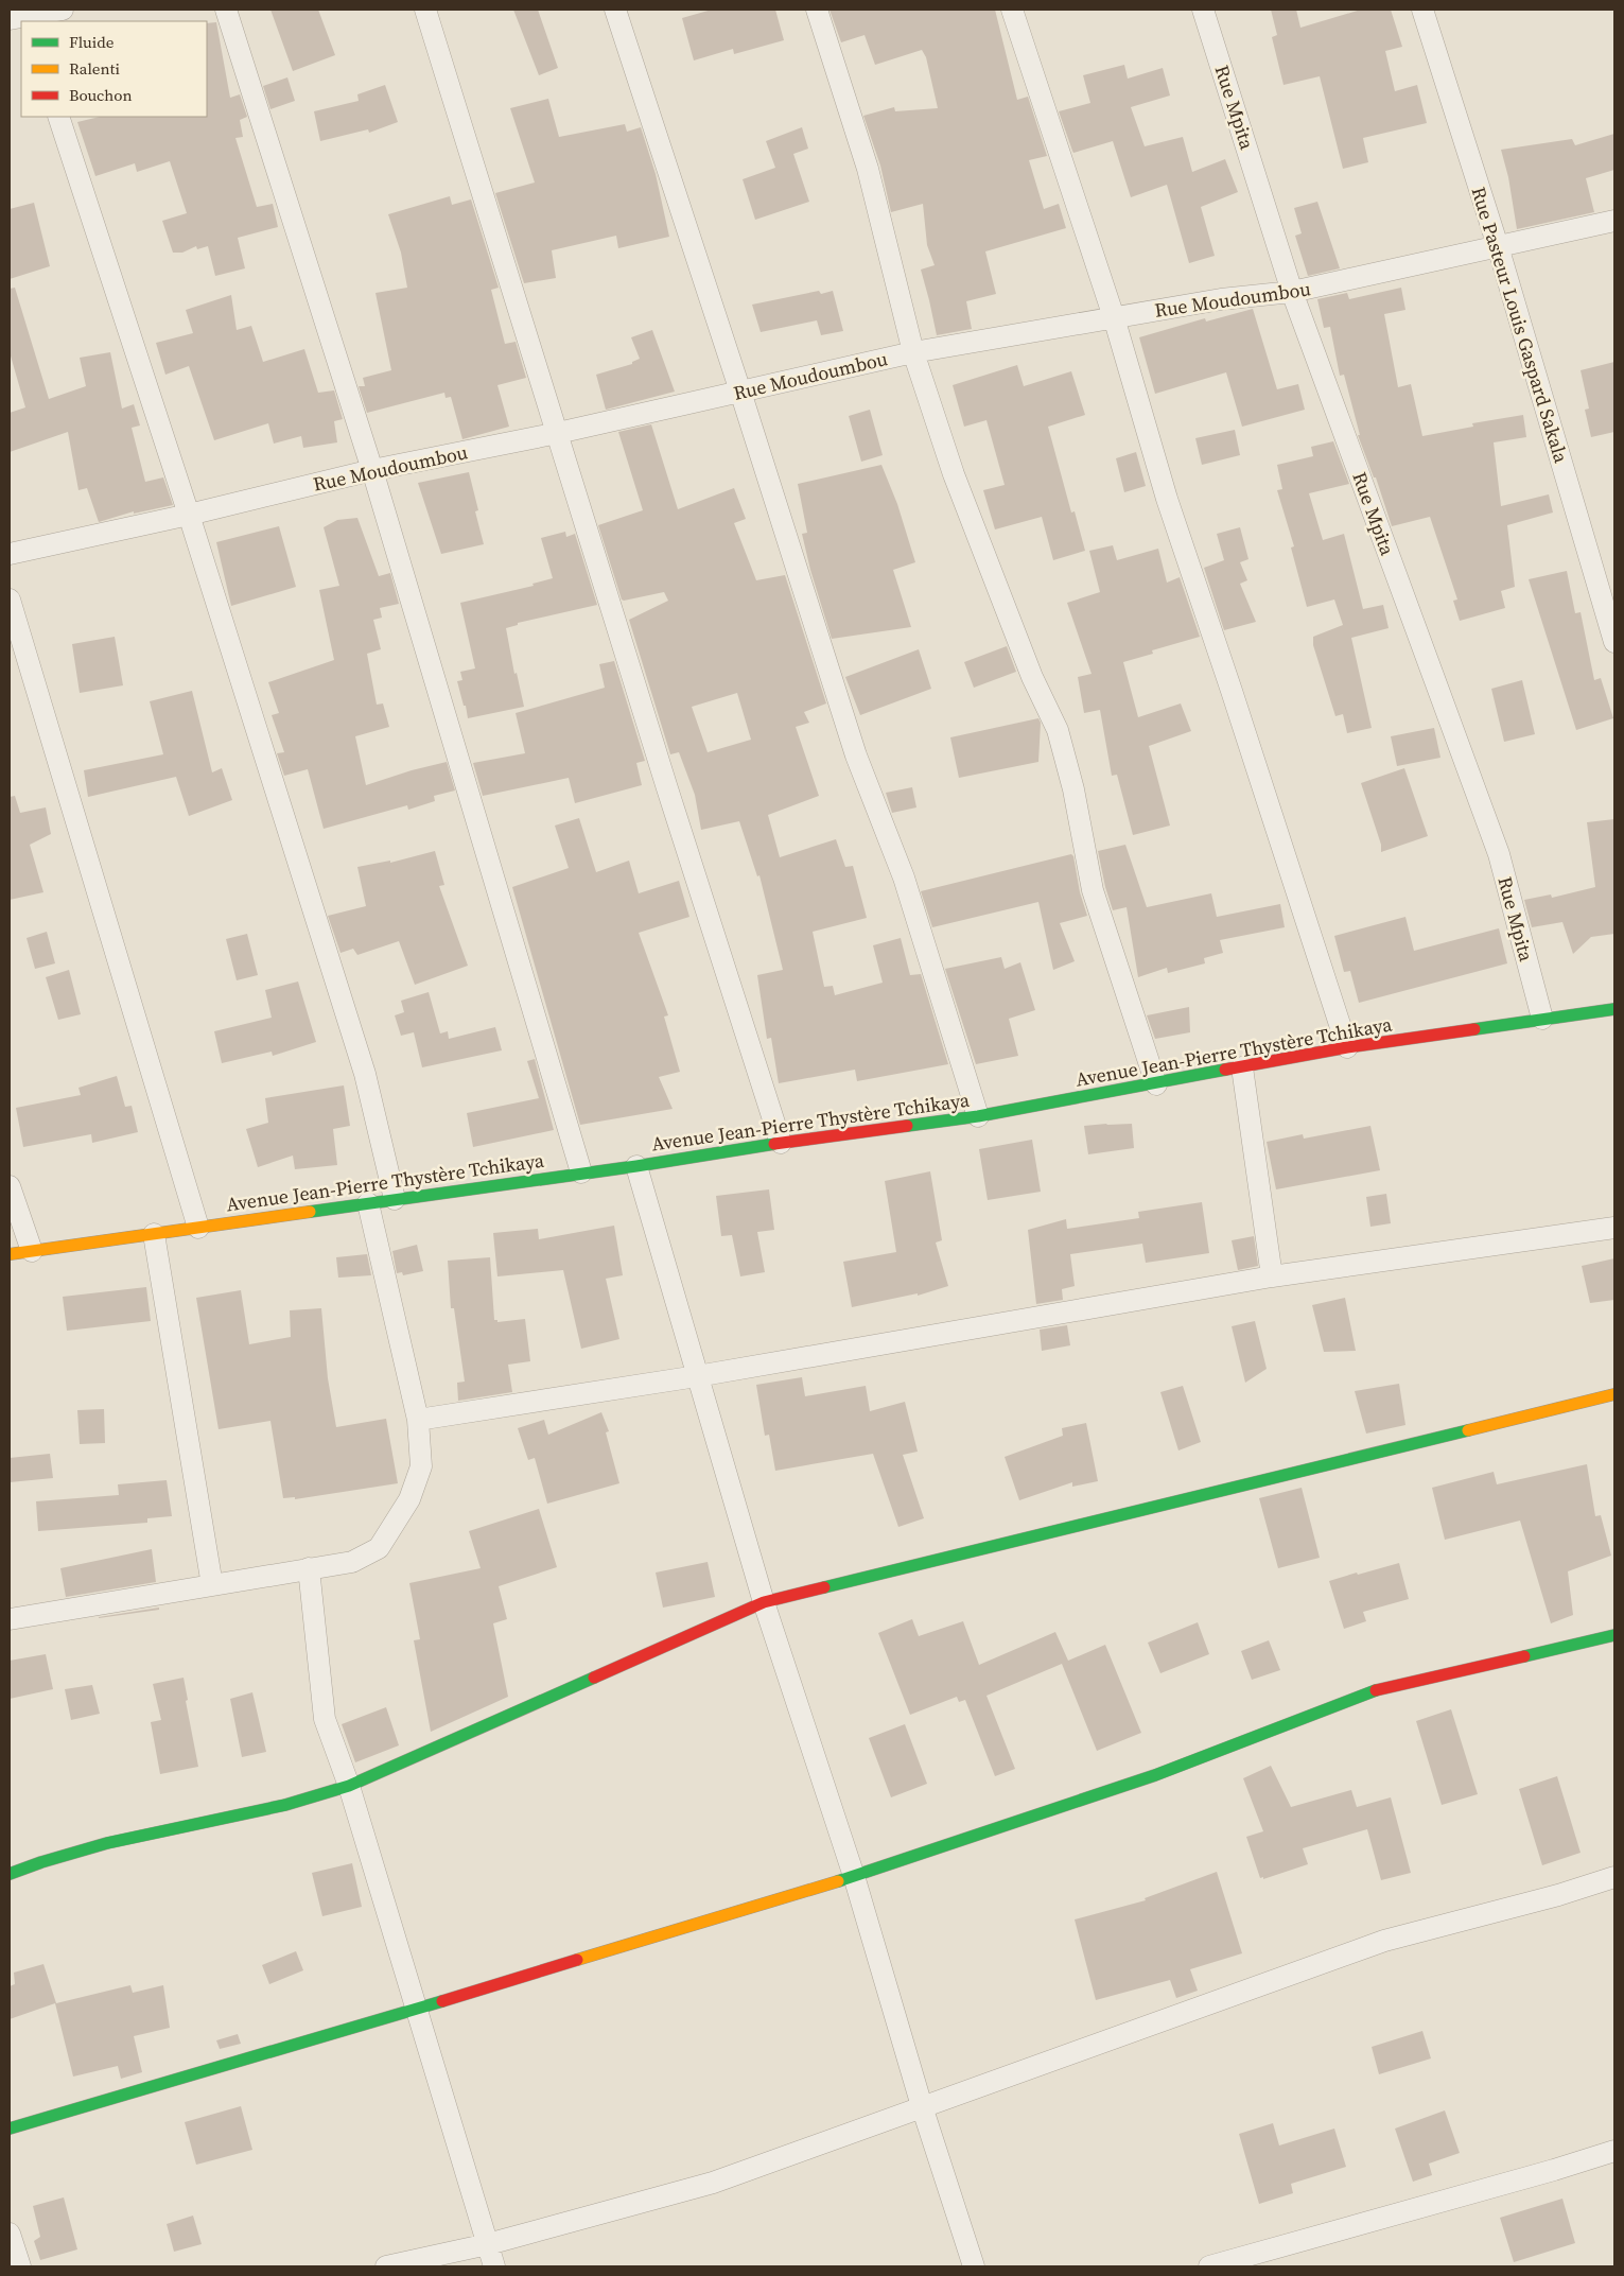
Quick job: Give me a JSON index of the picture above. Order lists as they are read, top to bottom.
{
  "streets": {
    "street": [
      "Rue Mpita",
      "Rue Moudoumbou",
      "Rue Pasteur Louis Gaspard Sakala",
      "Avenue Jean-Pierre Thystère Tchikaya"
    ]
  },
  "crossings": [
    ["Rue Mpita", "Rue Moudoumbou"],
    ["Rue Mpita", "Avenue Jean-Pierre Thystère Tchikaya"],
    ["Rue Moudoumbou", "Rue Pasteur Louis Gaspard Sakala"]
  ],
  "legend": ["Fluide", "Ralenti", "Bouchon"]
}
